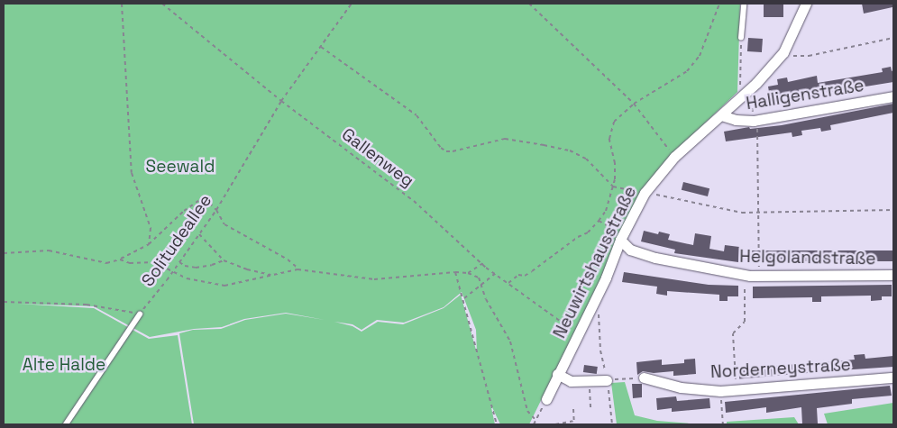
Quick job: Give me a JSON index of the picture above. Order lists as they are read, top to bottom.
{
  "streets": {
    "street": [
      "Halligenstraße",
      "Helgolandstraße",
      "Neuwirtshausstraße",
      "Norderneystraße"
    ],
    "path": ["Gallenweg", "Solitudeallee"]
  },
  "crossings": [
    ["Halligenstraße", "Neuwirtshausstraße"],
    ["Gallenweg", "Solitudeallee"],
    ["Gallenweg", "Neuwirtshausstraße"],
    ["Helgolandstraße", "Neuwirtshausstraße"]
  ],
  "parks": ["Seewald", "Alte Halde"]
}
